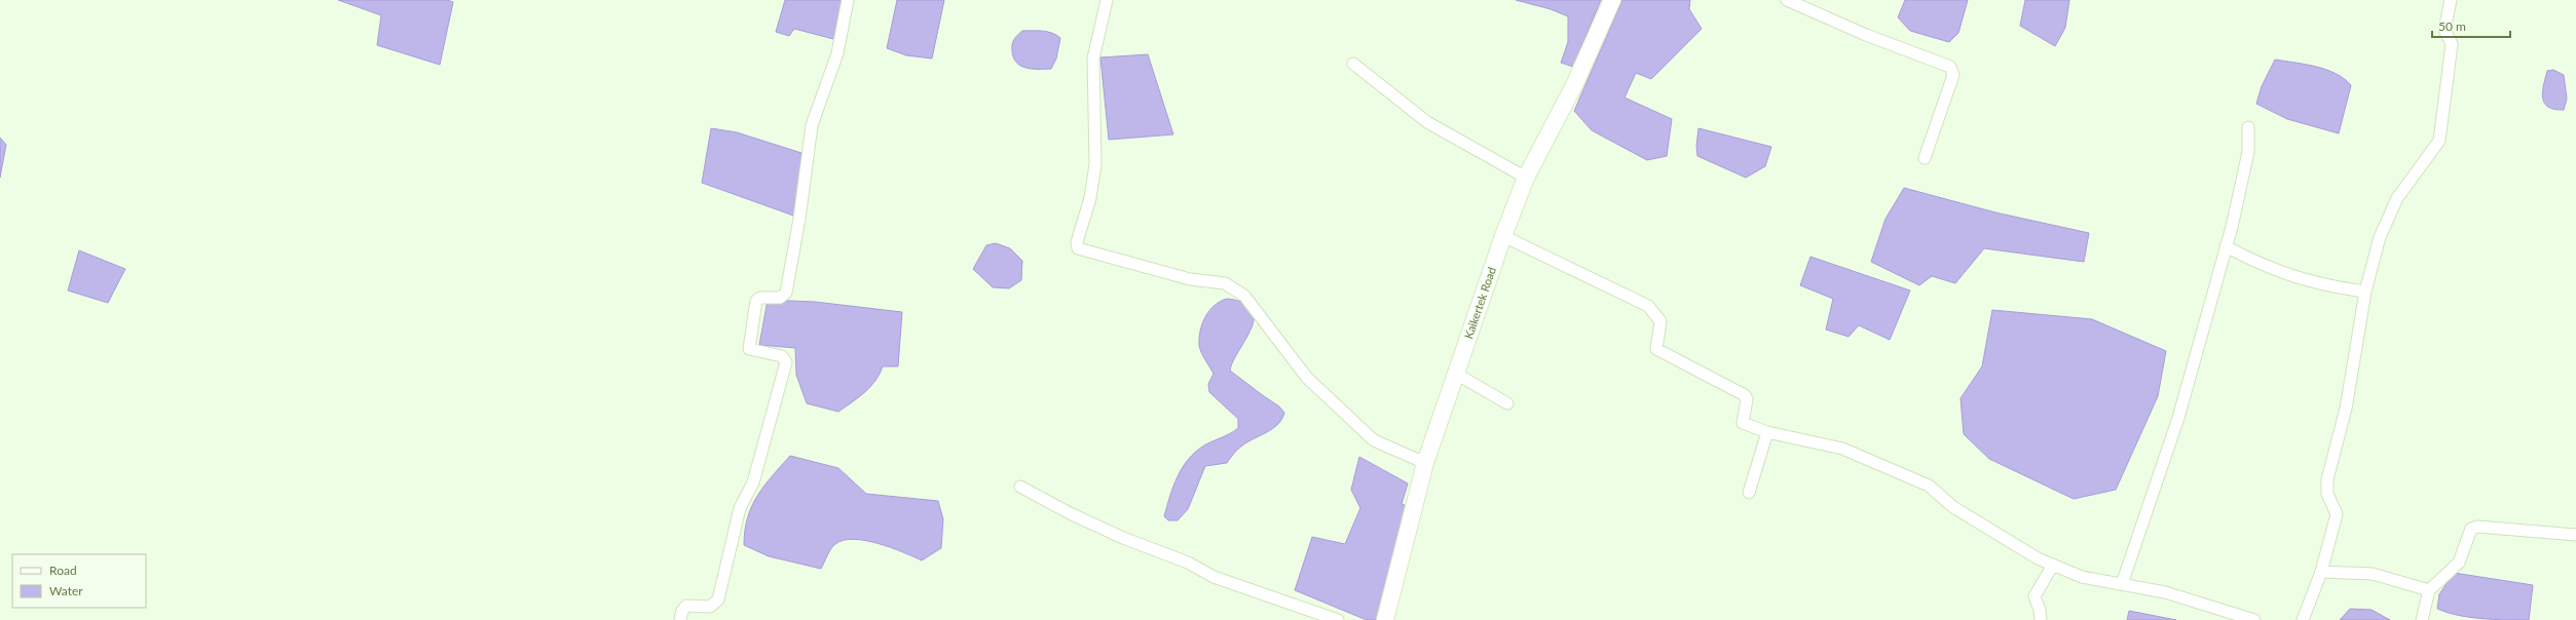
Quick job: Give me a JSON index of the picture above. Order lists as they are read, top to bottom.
{
  "streets": {
    "main road": ["Kaikertek Road"]
  },
  "legend": ["Road", "Water"],
  "scale_bar": "50 m"
}
